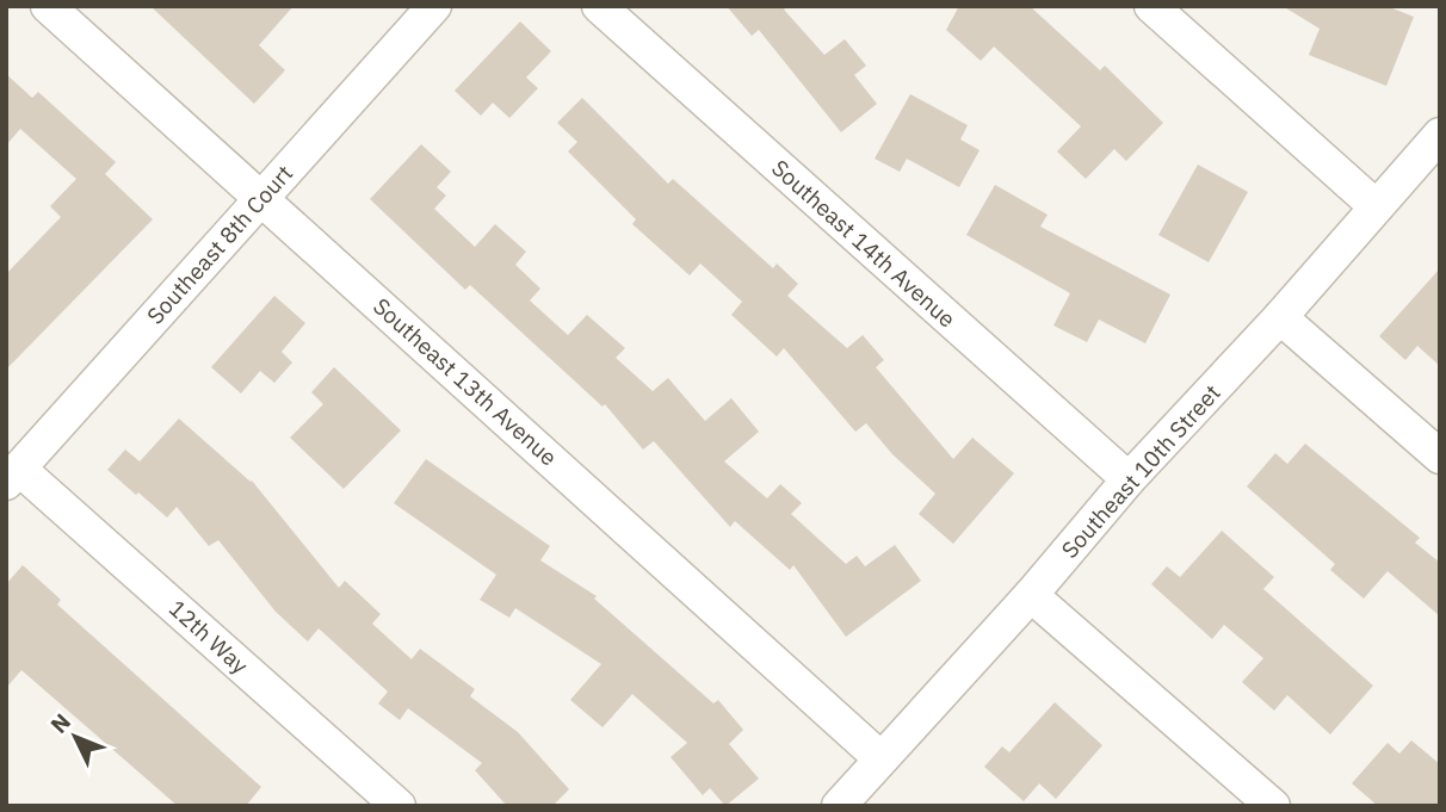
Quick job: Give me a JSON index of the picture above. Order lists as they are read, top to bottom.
{
  "streets": {
    "street": [
      "Southeast 14th Avenue",
      "Southeast 8th Court",
      "Southeast 13th Avenue",
      "Southeast 10th Street",
      "12th Way"
    ]
  },
  "crossings": [
    ["Southeast 14th Avenue", "Southeast 10th Street"],
    ["Southeast 8th Court", "Southeast 13th Avenue"],
    ["Southeast 8th Court", "12th Way"],
    ["Southeast 13th Avenue", "Southeast 10th Street"]
  ],
  "north": "top left"
}
